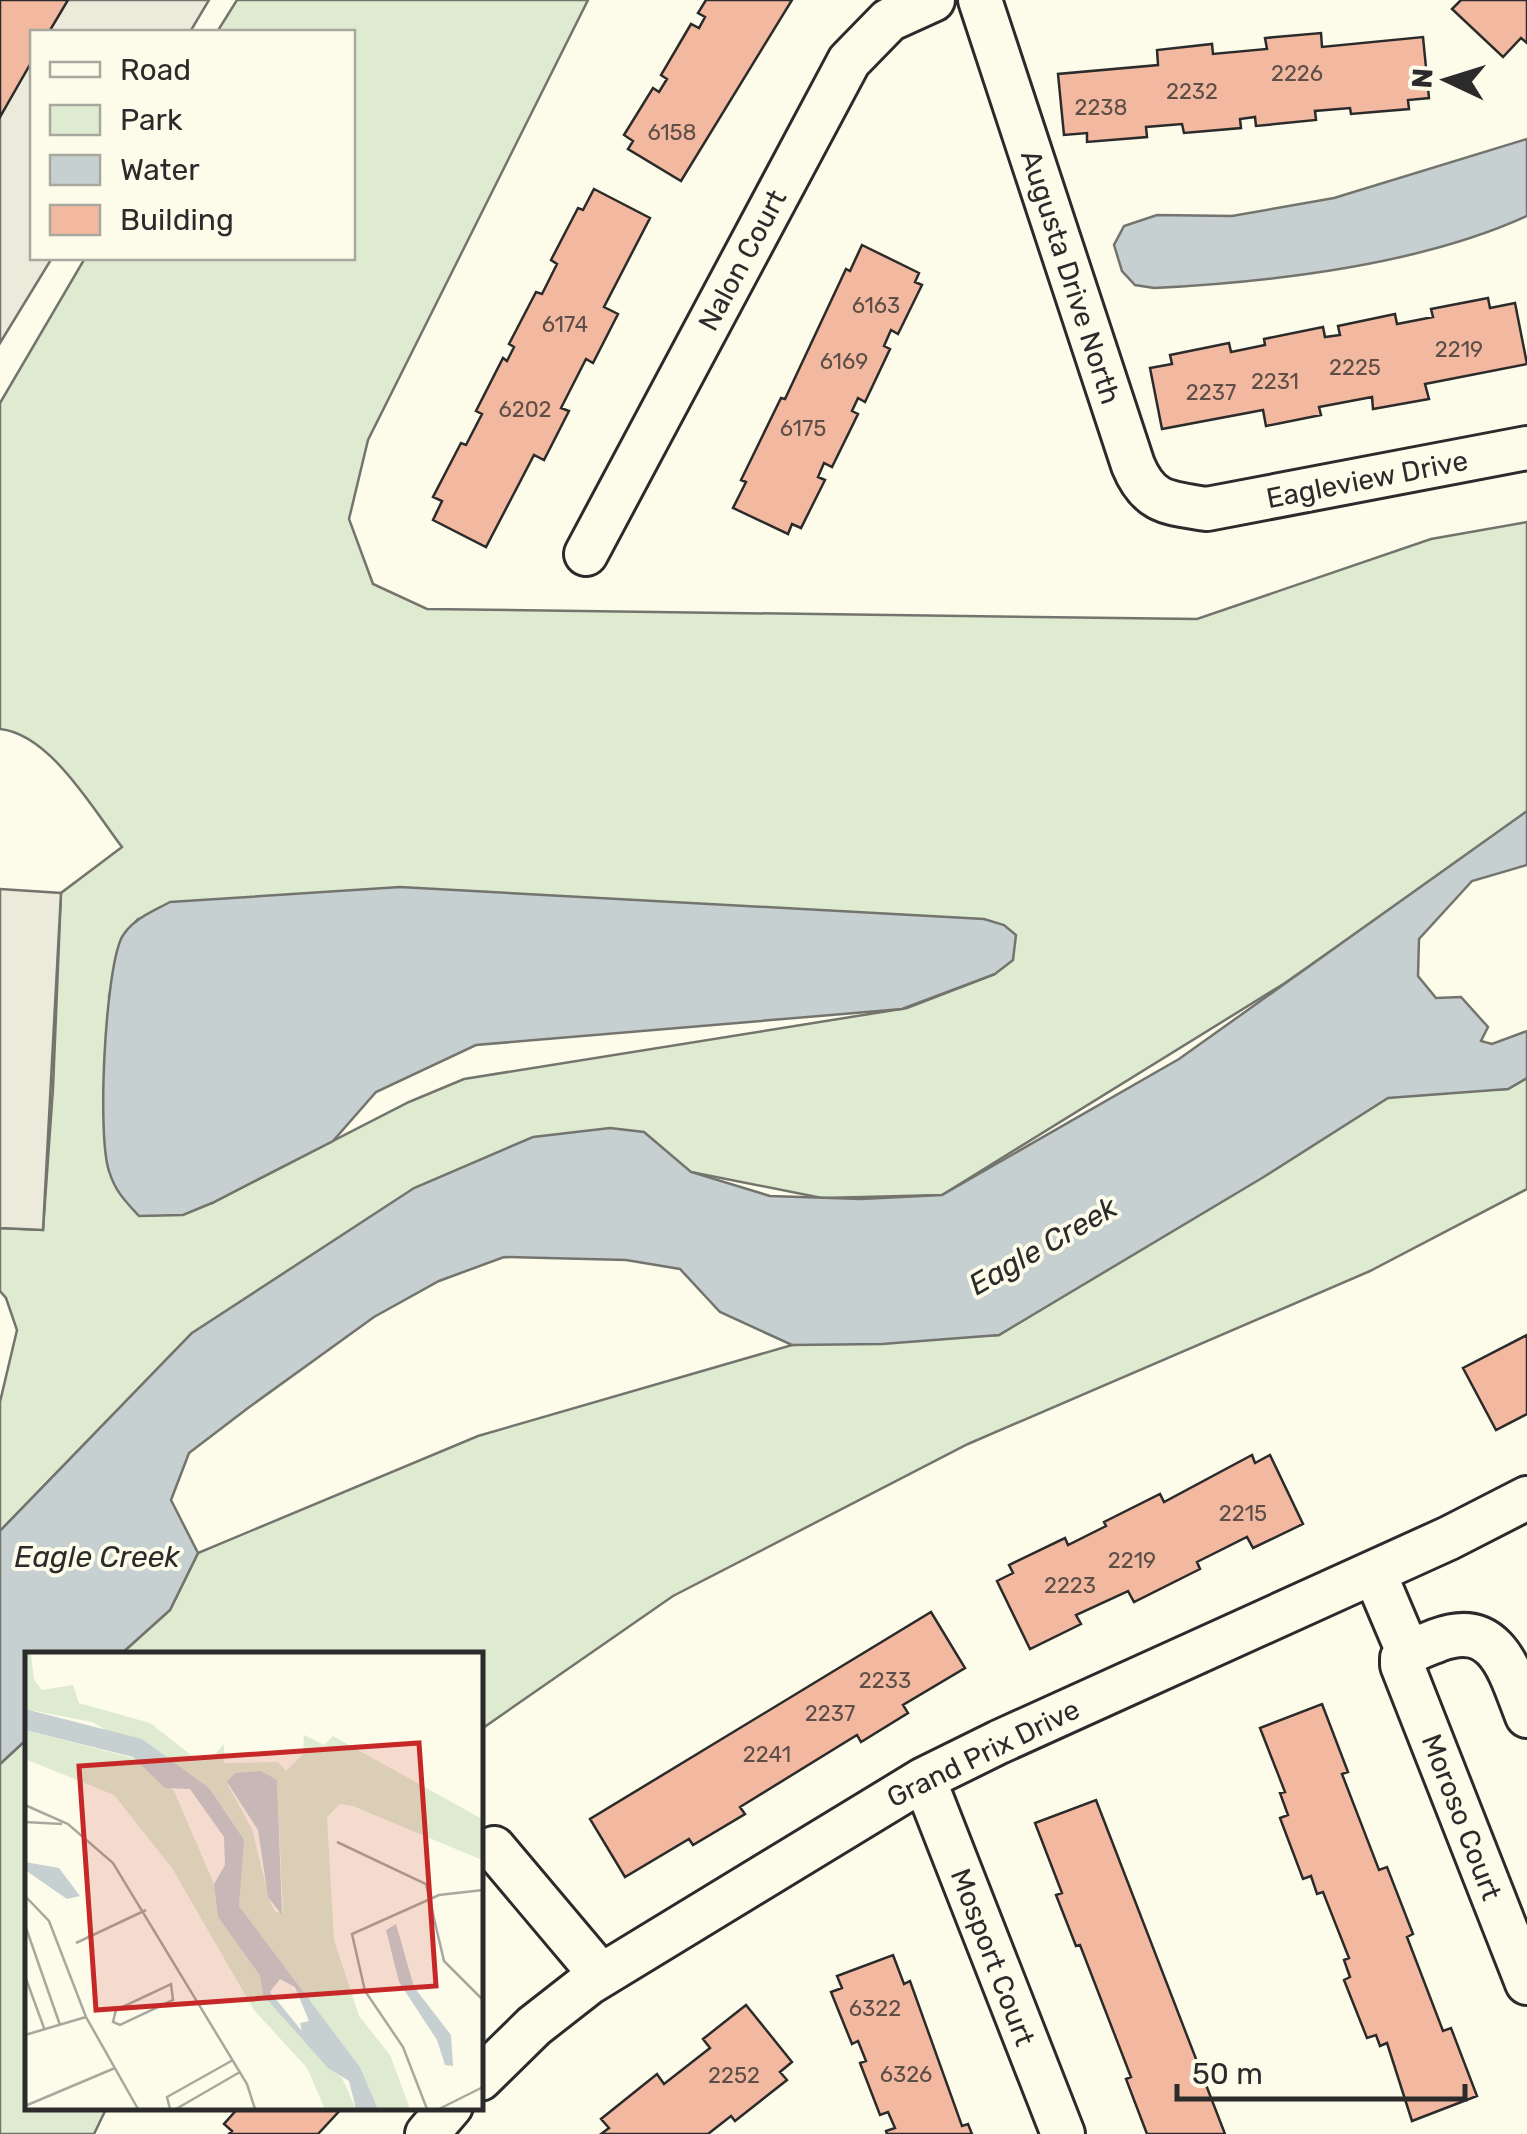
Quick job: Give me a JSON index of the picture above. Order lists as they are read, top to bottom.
{
  "streets": {
    "street": [
      "Nalon Court",
      "Augusta Drive North",
      "Eagleview Drive",
      "Grand Prix Drive",
      "Moroso Court",
      "Mosport Court"
    ]
  },
  "crossings": [
    ["Augusta Drive North", "Eagleview Drive"],
    ["Grand Prix Drive", "Moroso Court"],
    ["Grand Prix Drive", "Mosport Court"]
  ],
  "water": ["Eagle Creek"],
  "house_numbers": [
    "2226",
    "2232",
    "2238",
    "6158",
    "6163",
    "6174",
    "2219",
    "6169",
    "2225",
    "2231",
    "2237",
    "6202",
    "6175",
    "2215",
    "2219",
    "2223",
    "2233",
    "2237",
    "2241",
    "6322",
    "6326",
    "2252"
  ],
  "legend": [
    "Road",
    "Park",
    "Water",
    "Building"
  ],
  "scale_bar": "50 m",
  "north": "left"
}
